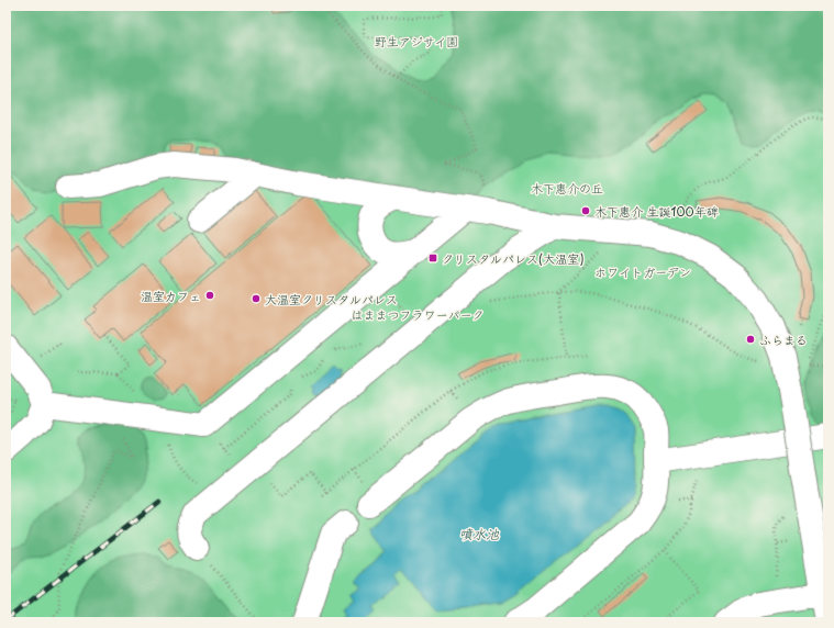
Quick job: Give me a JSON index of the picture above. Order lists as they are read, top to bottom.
{
  "water": ["噴水池"],
  "parks": [
    "野生アジサイ園",
    "木下惠介の丘",
    "ホワイトガーデン",
    "はままつフラワーパーク"
  ],
  "places": {
    "other": [
      "木下惠介 生誕100年碑",
      "温室カフェ",
      "大温室クリスタルパレス",
      "ふらまる"
    ],
    "transit": ["クリスタルパレス(大温室)"]
  }
}
